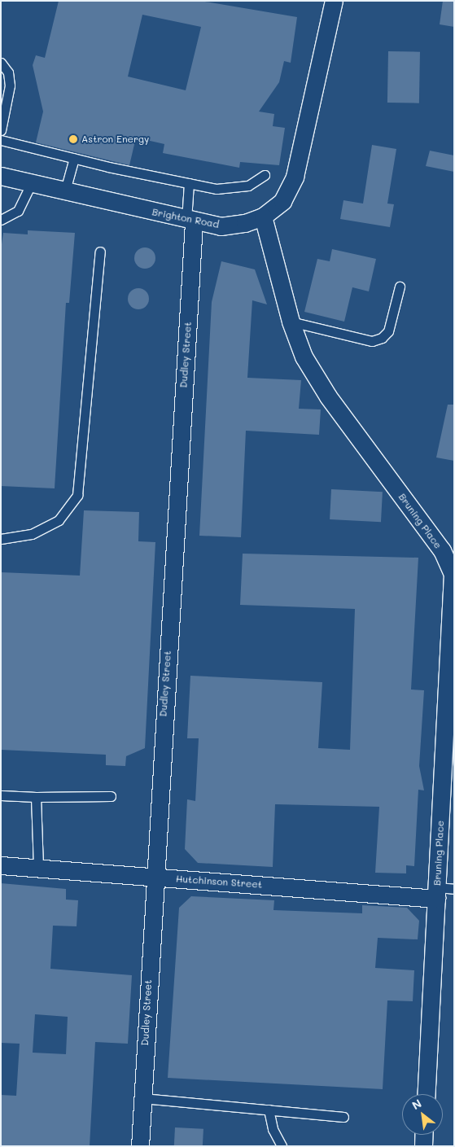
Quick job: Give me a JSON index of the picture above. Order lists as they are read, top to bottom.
{
  "streets": {
    "street": [
      "Brighton Road",
      "Dudley Street",
      "Bruning Place",
      "Hutchinson Street"
    ]
  },
  "crossings": [
    ["Brighton Road", "Dudley Street"],
    ["Brighton Road", "Bruning Place"],
    ["Dudley Street", "Hutchinson Street"],
    ["Bruning Place", "Hutchinson Street"]
  ],
  "places": ["Astron Energy"],
  "north": "top left"
}
